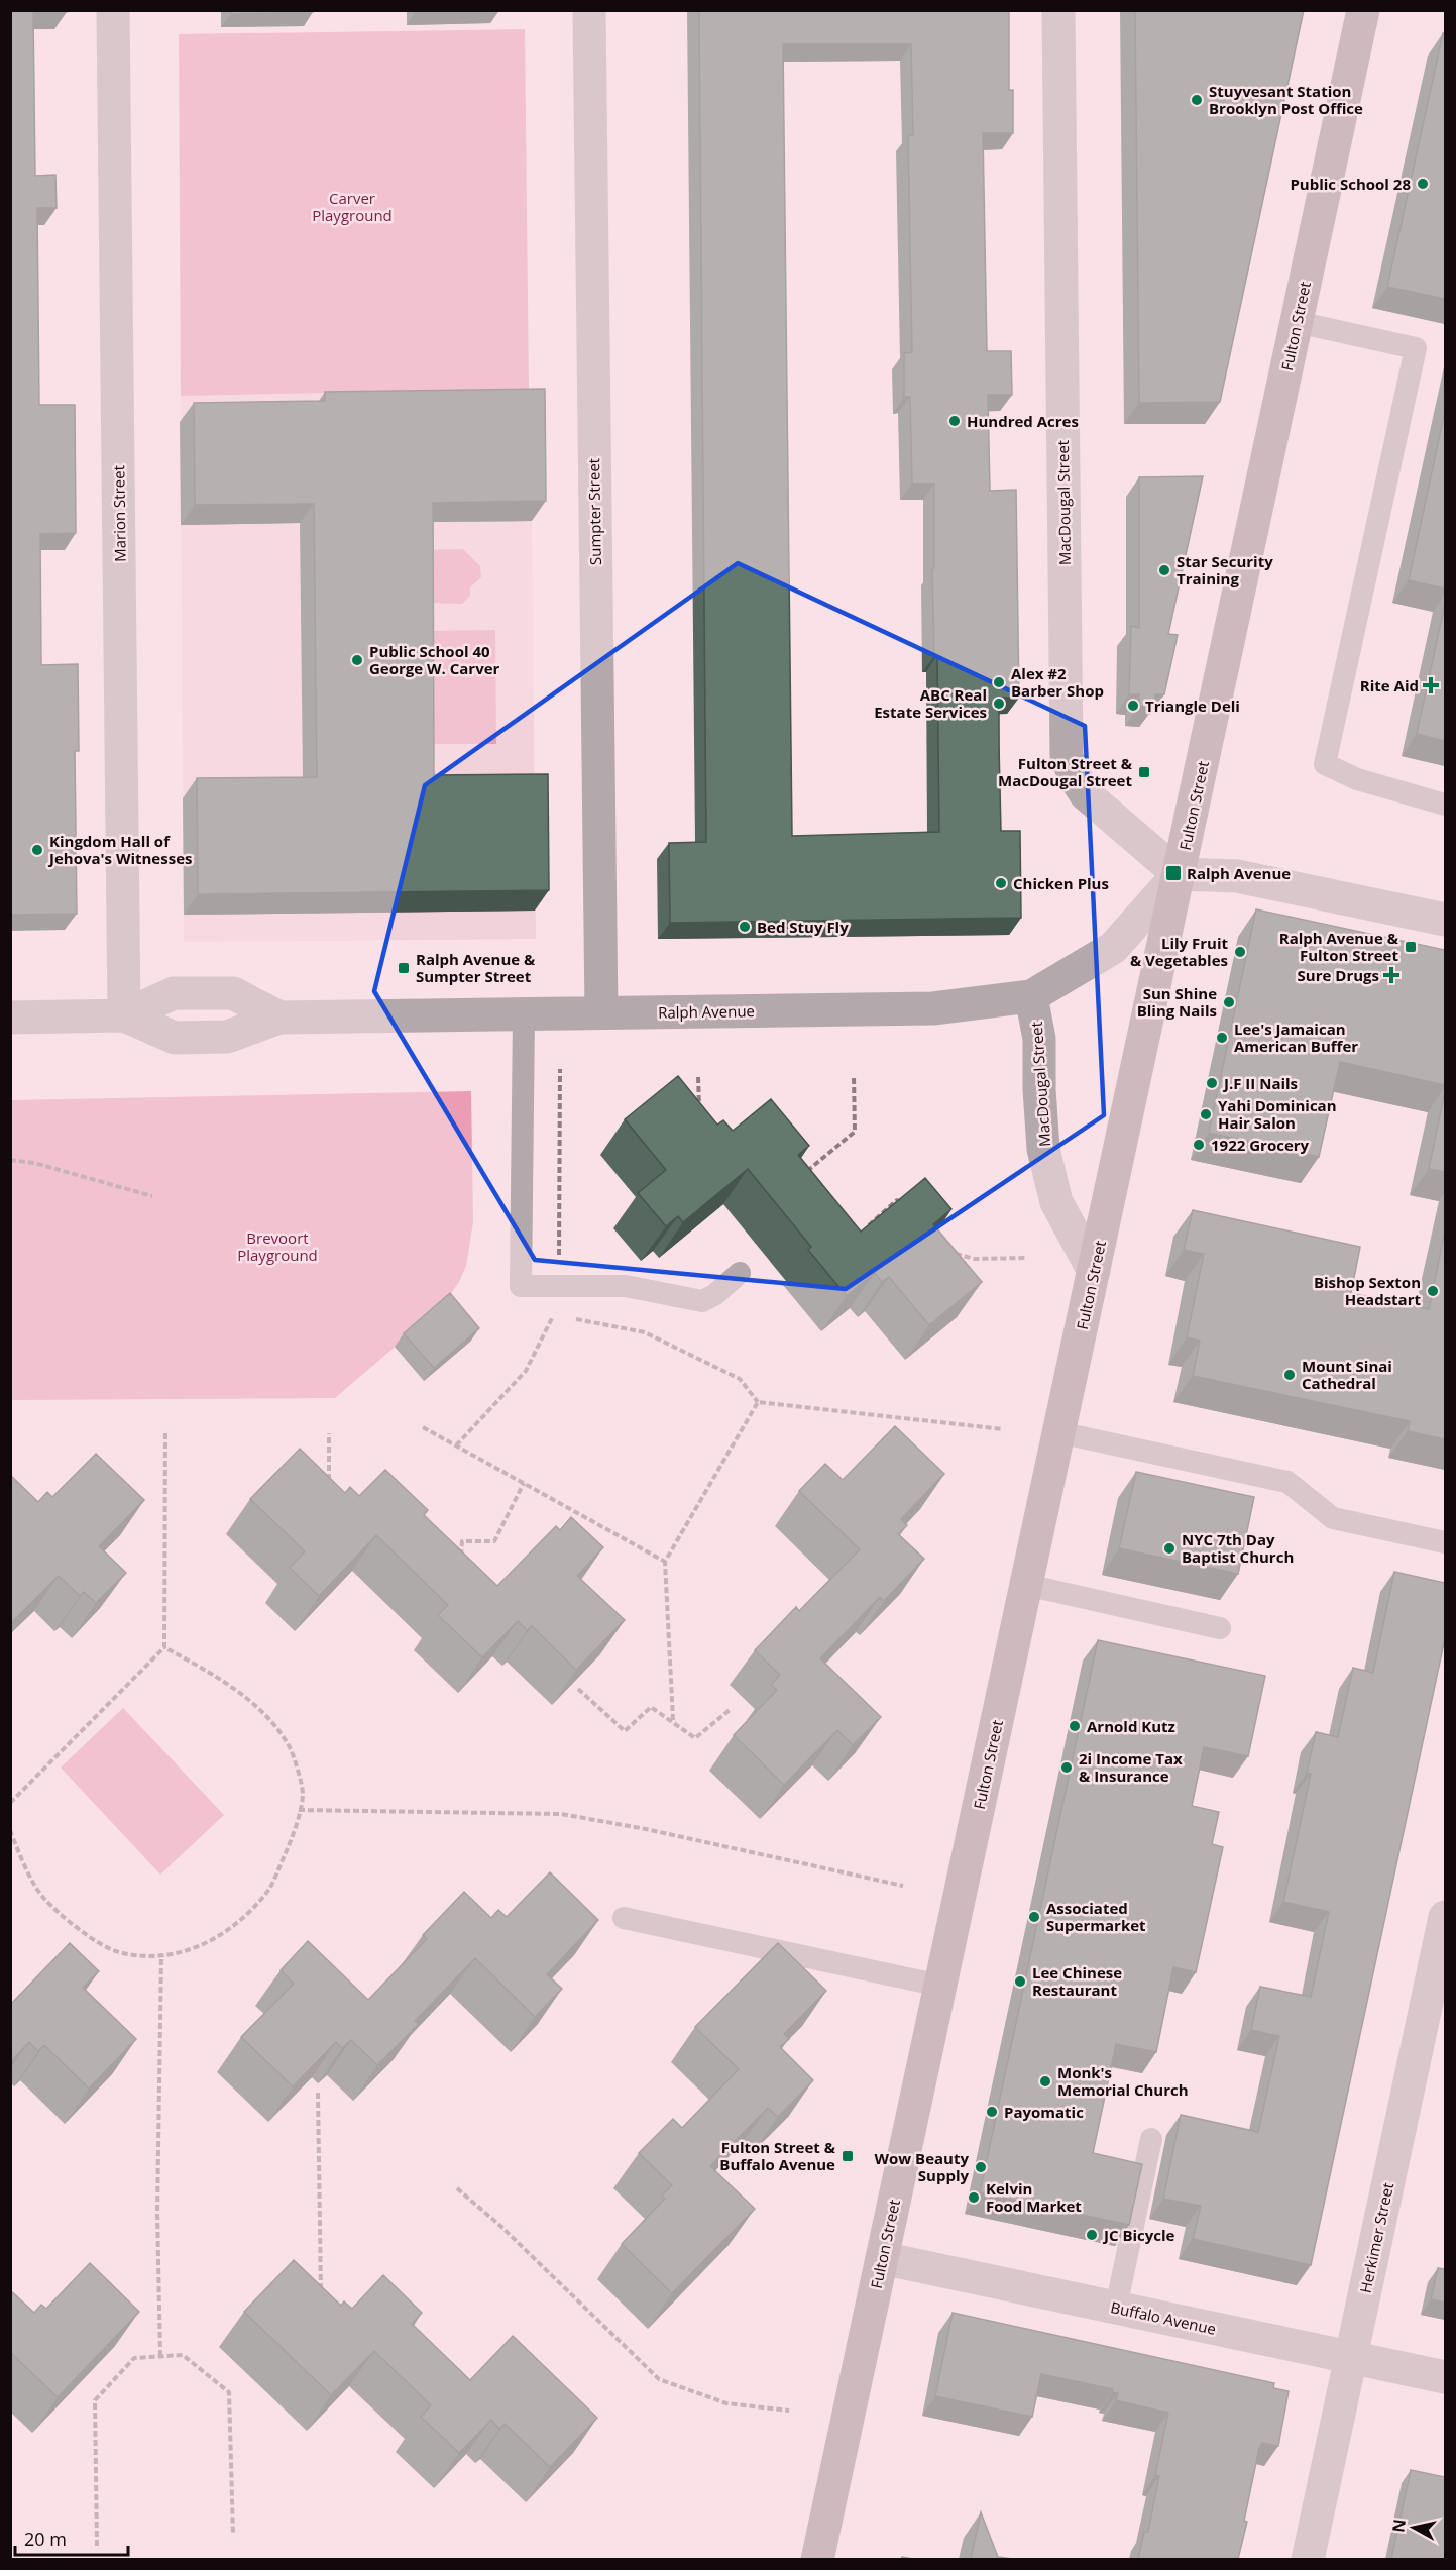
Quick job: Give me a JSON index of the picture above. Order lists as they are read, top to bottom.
{
  "streets": {
    "main road": ["Fulton Street"],
    "street": [
      "MacDougal Street",
      "Sumpter Street",
      "Marion Street",
      "Ralph Avenue",
      "Herkimer Street",
      "Buffalo Avenue"
    ]
  },
  "crossings": [
    ["Fulton Street", "MacDougal Street"],
    ["Fulton Street", "Ralph Avenue"],
    ["Fulton Street", "Buffalo Avenue"],
    ["MacDougal Street", "Ralph Avenue"],
    ["Sumpter Street", "Ralph Avenue"],
    ["Marion Street", "Ralph Avenue"],
    ["Herkimer Street", "Buffalo Avenue"]
  ],
  "parks": ["Carver Playground", "Brevoort Playground"],
  "places": {
    "other": [
      "Stuyvesant Station Brooklyn Post Office",
      "Public School 28",
      "Hundred Acres",
      "Star Security Training",
      "Public School 40 George W. Carver",
      "Alex #2 Barber Shop",
      "ABC Real Estate Services",
      "Triangle Deli",
      "Kingdom Hall of Jehova's Witnesses",
      "Chicken Plus",
      "Bed Stuy Fly",
      "Lily Fruit & Vegetables",
      "Sun Shine Bling Nails",
      "Lee's Jamaican American Buffer",
      "J.F II Nails",
      "Yahi Dominican Hair Salon",
      "1922 Grocery",
      "Bishop Sexton Headstart",
      "Mount Sinai Cathedral",
      "NYC 7th Day Baptist Church",
      "Arnold Kutz",
      "2i Income Tax & Insurance",
      "Associated Supermarket",
      "Lee Chinese Restaurant",
      "Monk's Memorial Church",
      "Payomatic",
      "Wow Beauty Supply",
      "Kelvin Food Market",
      "JC Bicycle"
    ],
    "health": ["Rite Aid", "Sure Drugs"],
    "transit": [
      "Fulton Street & MacDougal Street",
      "Ralph Avenue",
      "Ralph Avenue & Fulton Street",
      "Ralph Avenue & Sumpter Street",
      "Fulton Street & Buffalo Avenue"
    ]
  },
  "scale_bar": "20 m",
  "north": "left"
}
